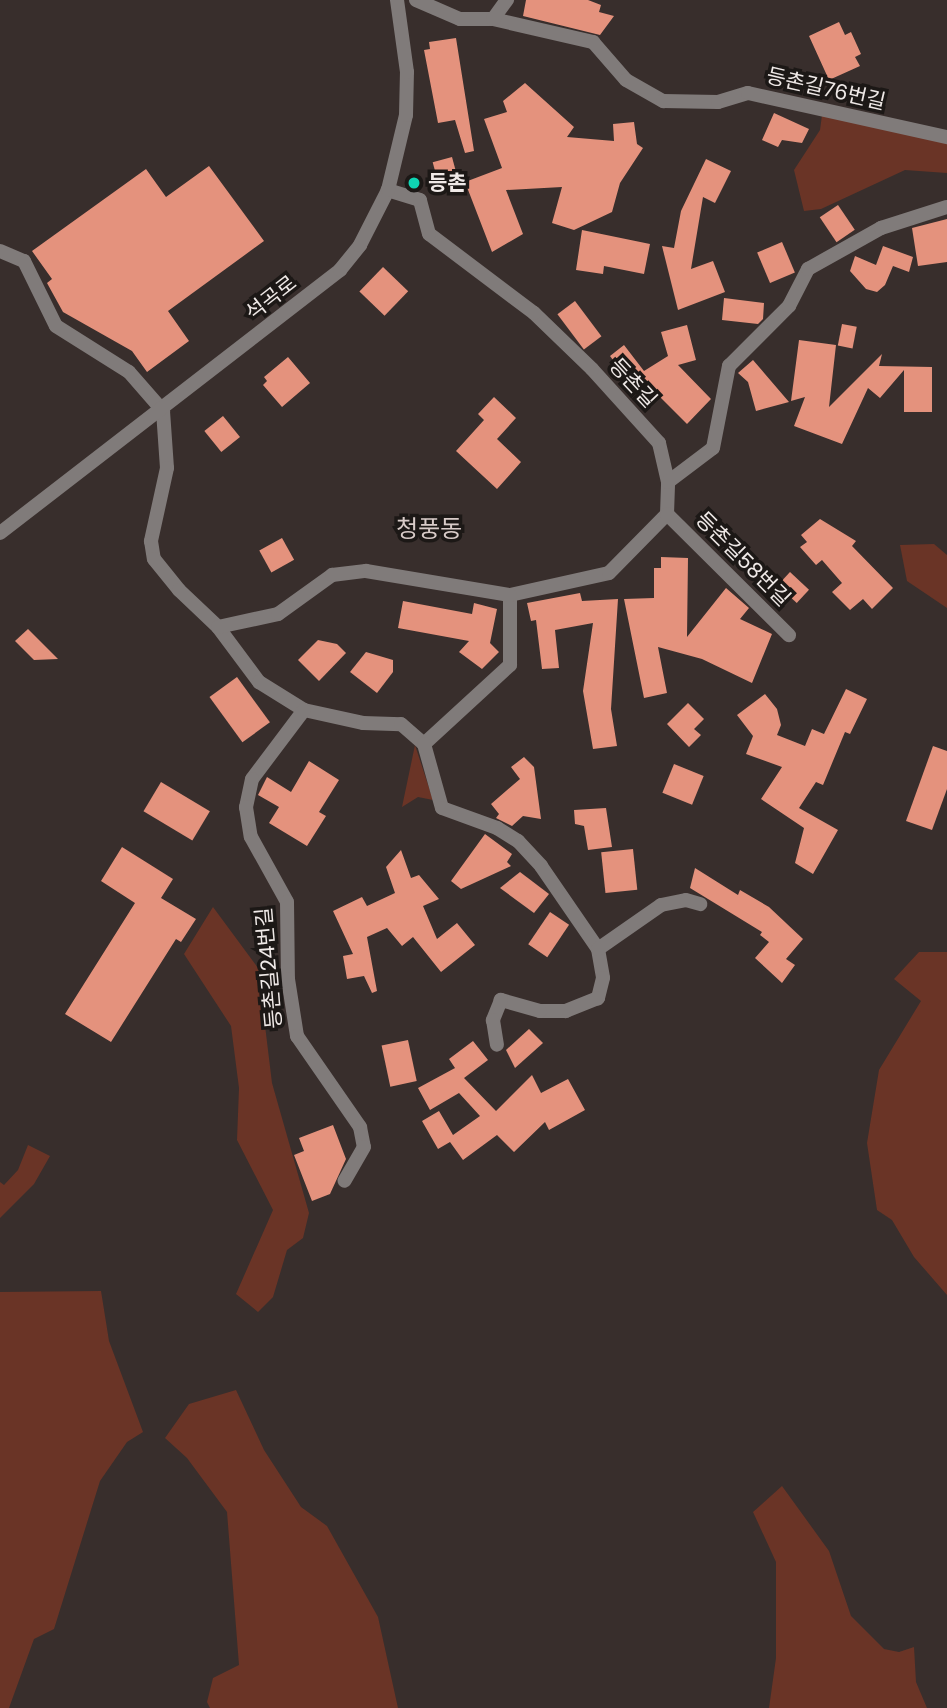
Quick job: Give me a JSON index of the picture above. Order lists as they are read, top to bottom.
{
  "streets": {
    "street": [
      "등촌길76번길",
      "석곡로",
      "등촌길",
      "등촌길58번길",
      "등촌길24번길"
    ]
  },
  "crossings": [
    ["석곡로", "등촌길"],
    ["등촌길", "등촌길58번길"]
  ],
  "districts": ["청풍동"],
  "places": ["등촌"]
}
